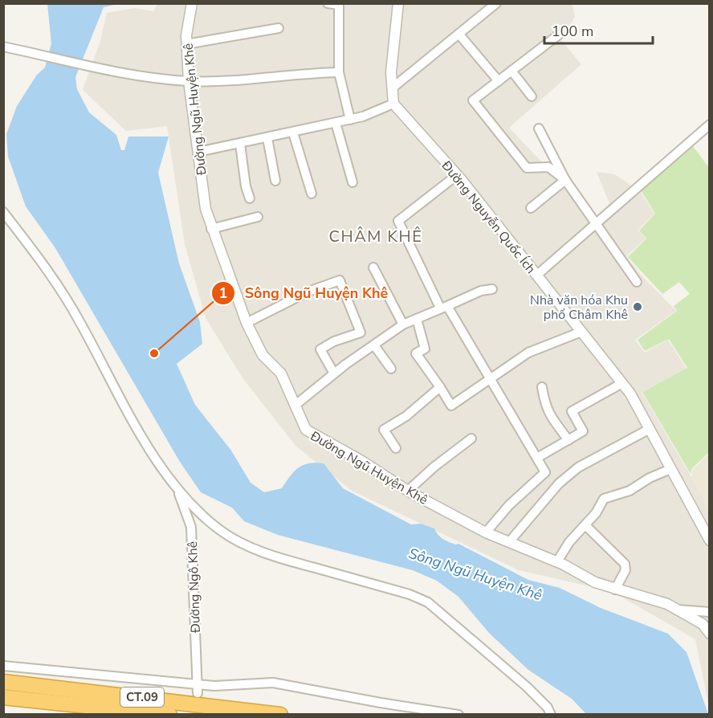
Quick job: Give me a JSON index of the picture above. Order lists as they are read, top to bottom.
{
  "streets": {
    "highway": ["CT.09"],
    "street": ["Đường Ngũ Huyện Khê", "Đường Nguyễn Quốc Ích", "Đường Ngô Khê"]
  },
  "districts": ["CHÂM KHÊ"],
  "water": ["Sông Ngũ Huyện Khê"],
  "places": ["Nhà văn hóa Khu phố Châm Khê", "Sông Ngũ Huyện Khê"],
  "scale_bar": "100 m"
}
